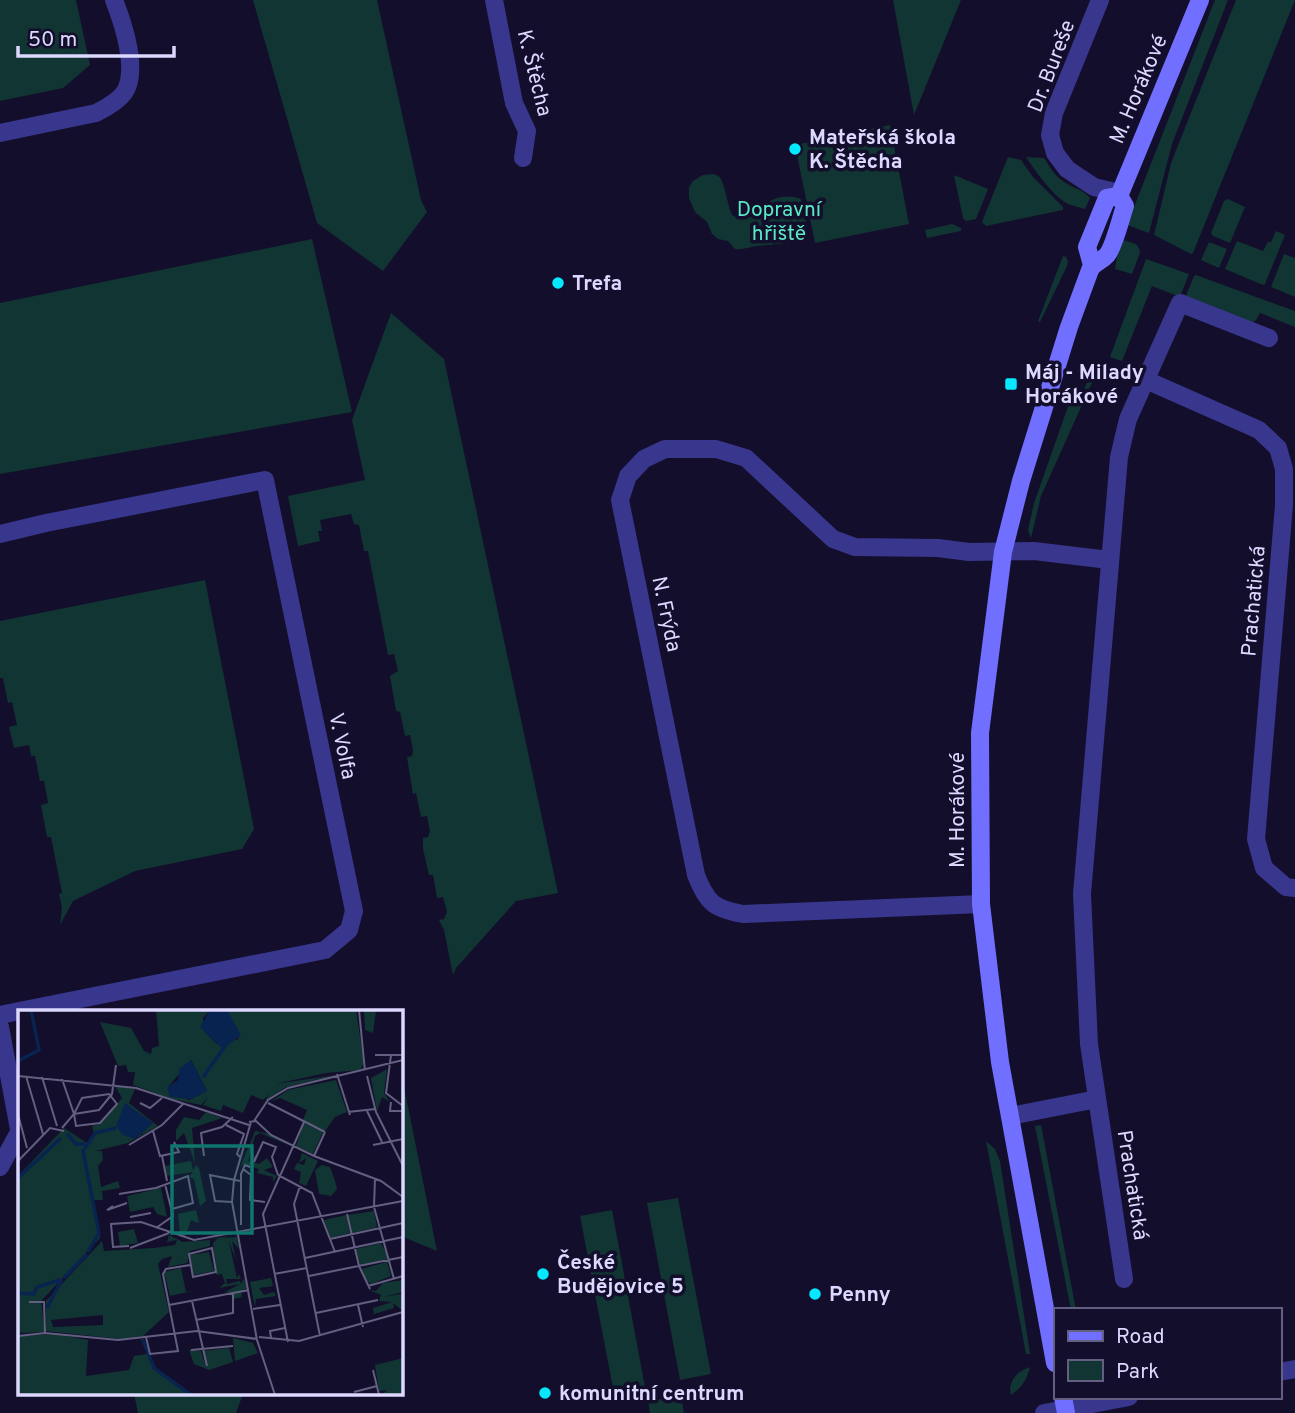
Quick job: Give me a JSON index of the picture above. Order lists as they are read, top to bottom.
{
  "streets": {
    "street": [
      "Dr. Bureše",
      "K. Štěcha",
      "M. Horákové",
      "Prachatická",
      "N. Frýda",
      "V. Volfa"
    ]
  },
  "crossings": [
    ["Dr. Bureše", "M. Horákové"],
    ["M. Horákové", "N. Frýda"]
  ],
  "parks": ["Dopravní hřiště"],
  "places": {
    "other": [
      "Mateřská škola K. Štěcha",
      "Trefa",
      "České Budějovice 5",
      "Penny",
      "komunitní centrum"
    ],
    "transit": ["Máj - Milady Horákové"]
  },
  "legend": ["Road", "Park"],
  "scale_bar": "50 m"
}
